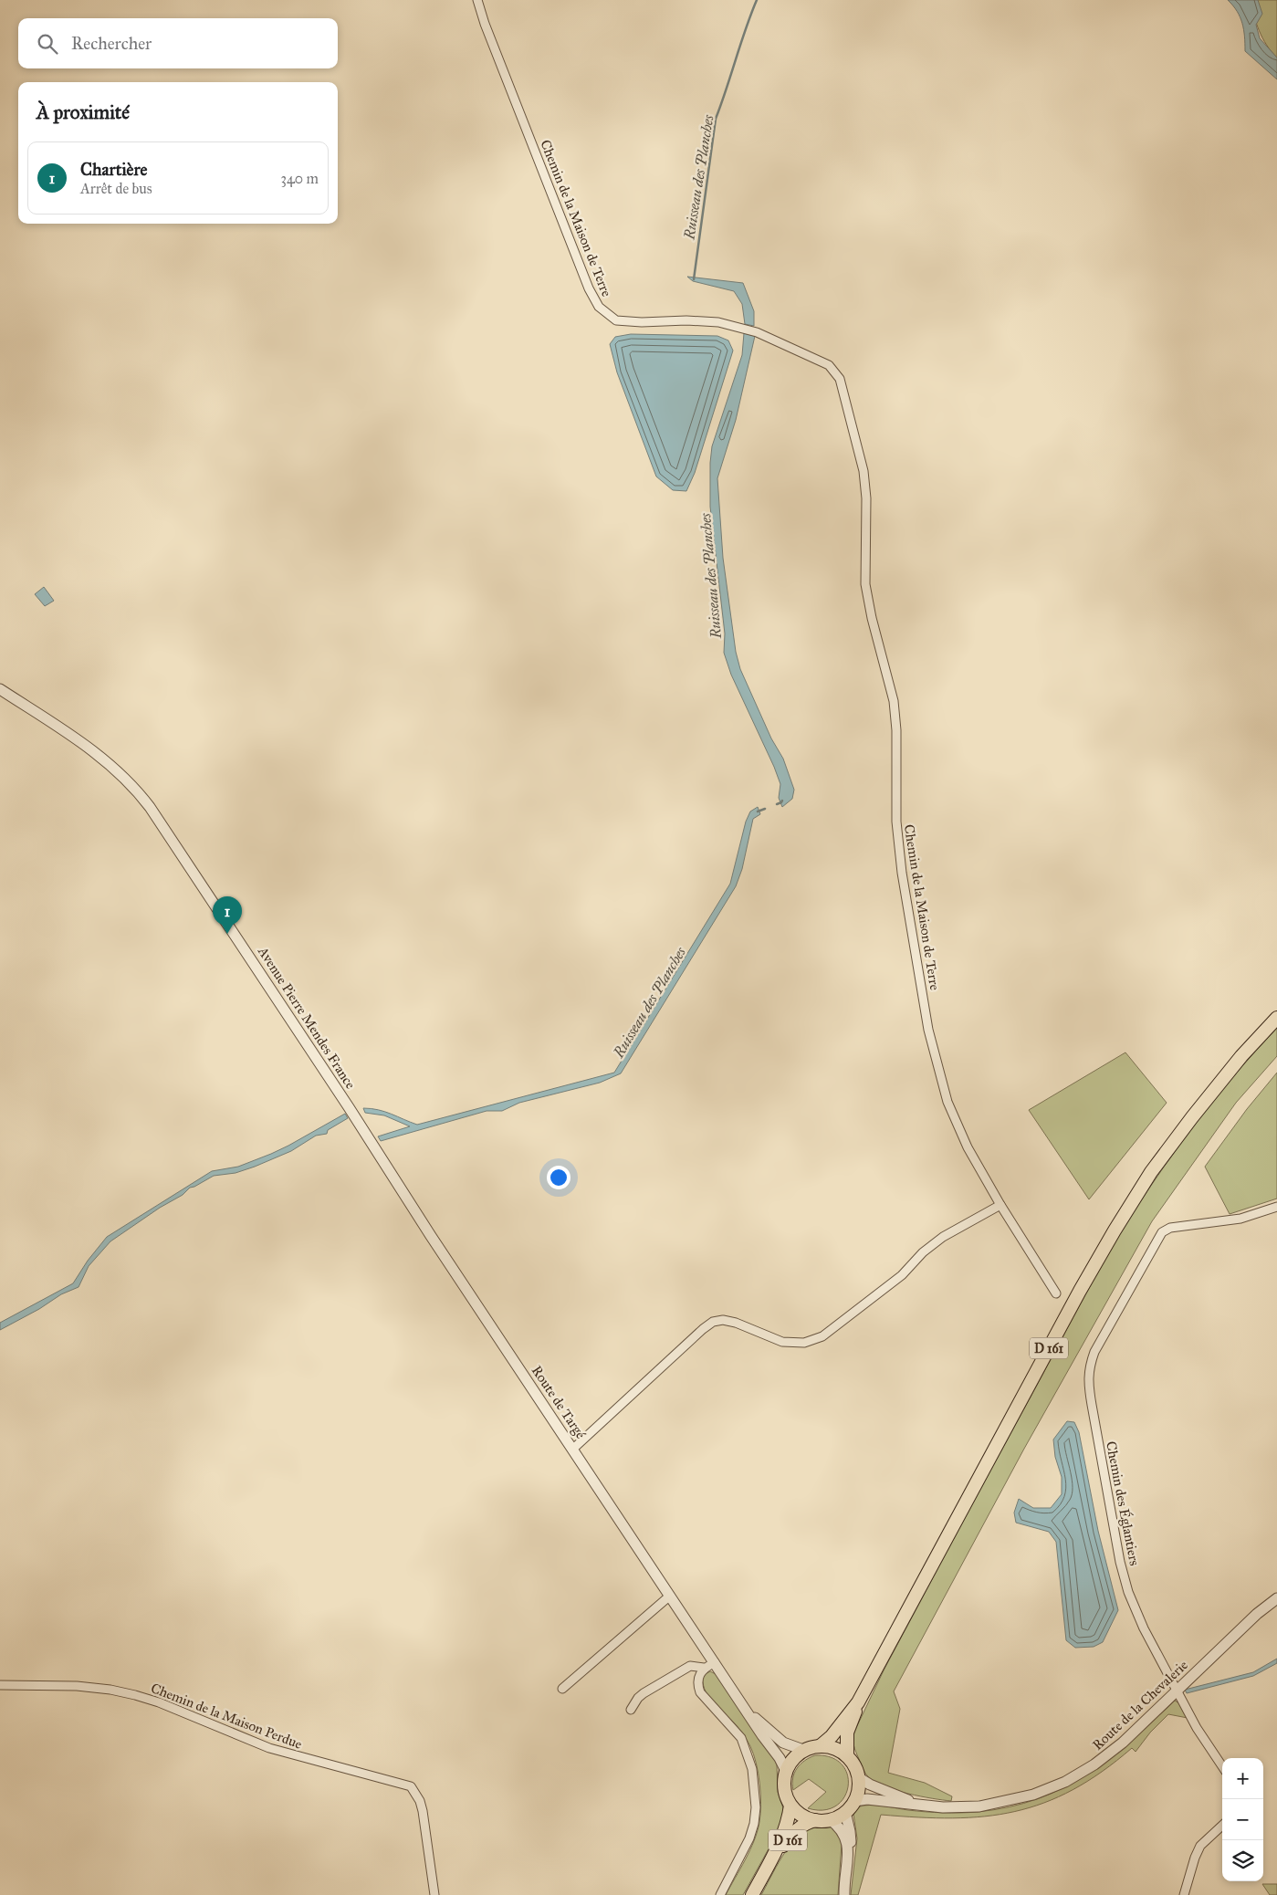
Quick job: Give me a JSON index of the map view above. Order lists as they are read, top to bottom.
{
  "streets": {
    "main road": ["D 161"],
    "street": [
      "Chemin de la Maison de Terre",
      "Avenue Pierre Mendes France",
      "Route de Targé",
      "Chemin des Églantiers",
      "Route de la Chevalerie",
      "Chemin de la Maison Perdue"
    ]
  },
  "crossings": [
    ["Avenue Pierre Mendes France", "Route de Targé"],
    ["D 161", "Route de Targé"],
    ["D 161", "Route de la Chevalerie"],
    ["Route de Targé", "Route de la Chevalerie"],
    ["Chemin des Églantiers", "Route de la Chevalerie"]
  ],
  "water": ["Ruisseau des Planches"],
  "page": {
    "search": "Rechercher",
    "heading": "À proximité",
    "list": [
      {
        "mark": "1",
        "name": "Chartière",
        "note": "Arrêt de bus",
        "value": "340 m"
      }
    ],
    "pins": "1",
    "map_buttons": ["+", "−"]
  }
}
